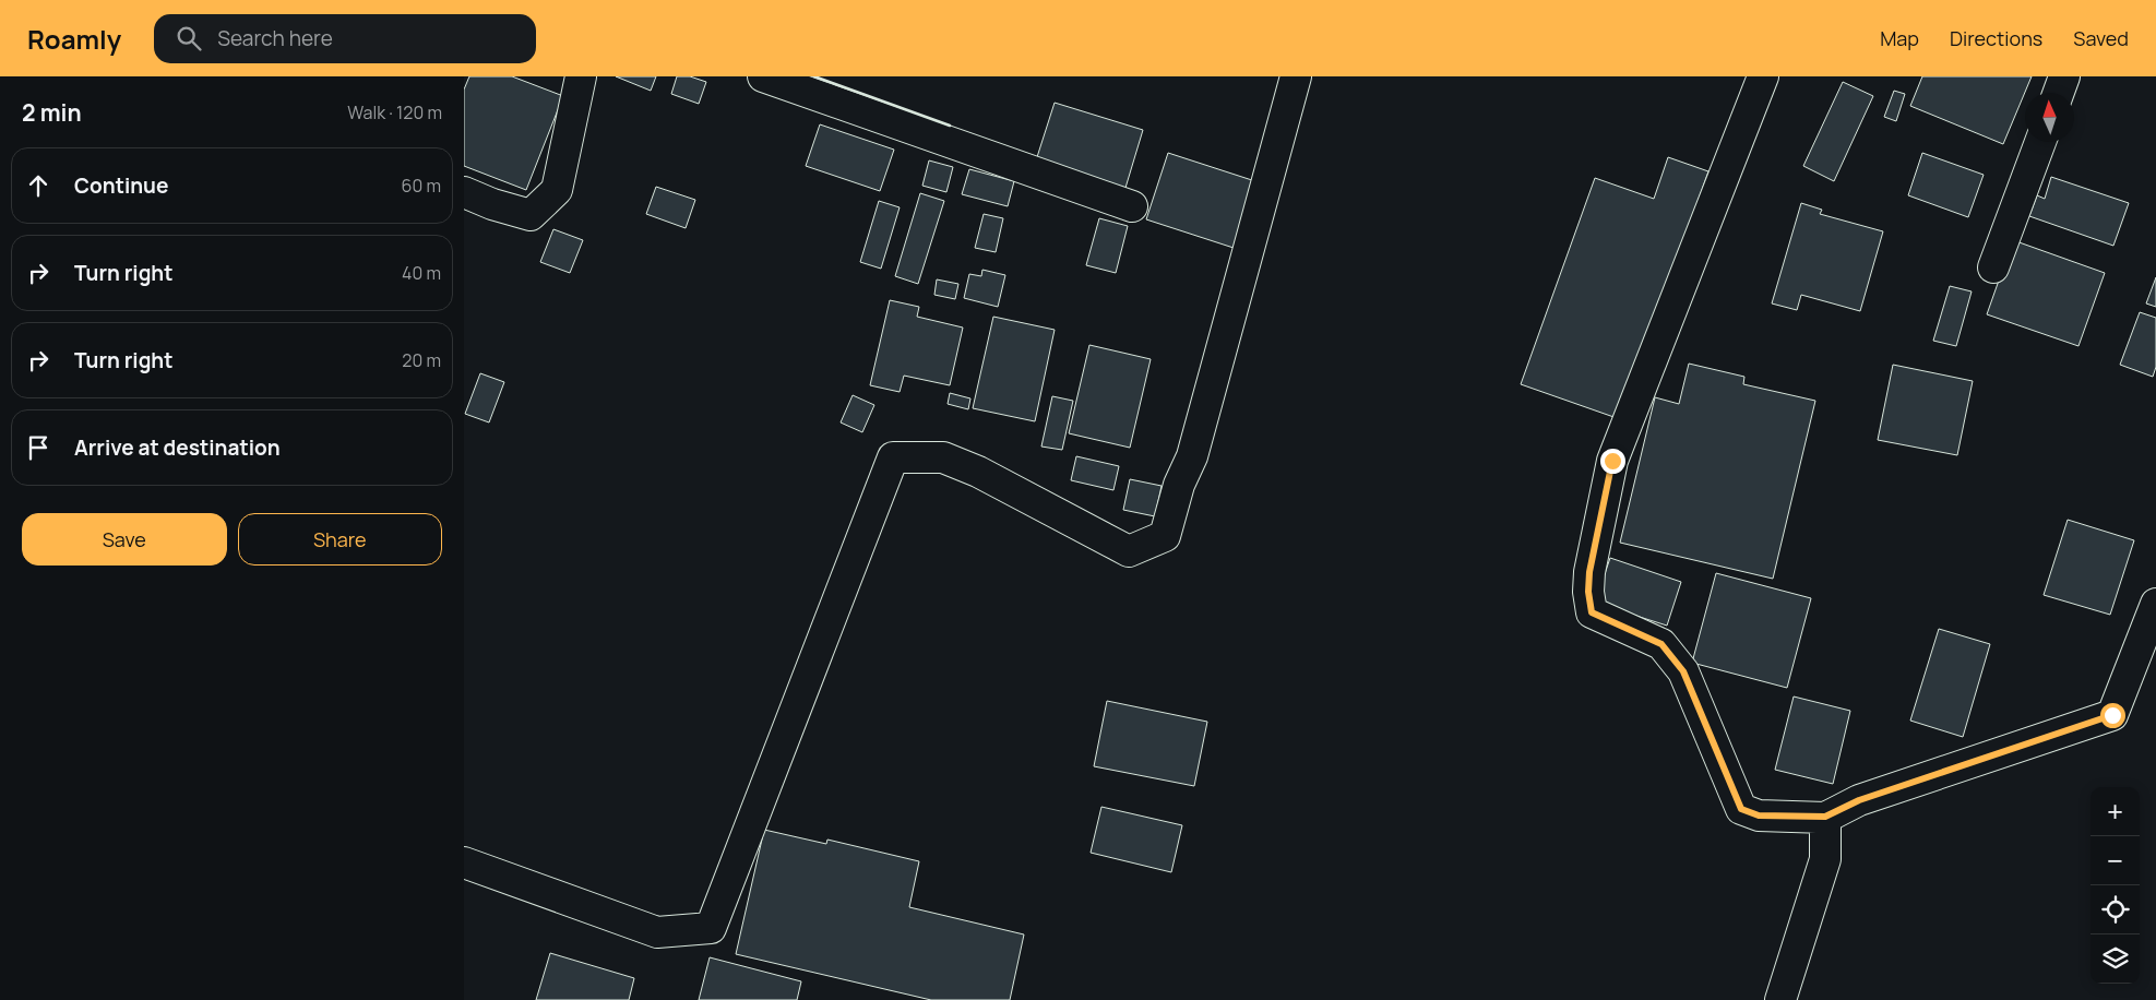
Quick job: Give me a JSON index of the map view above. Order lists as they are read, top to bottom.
{
  "north": "top",
  "page": {
    "header": "Roamly",
    "search": "Search here",
    "nav": ["Map", "Directions", "Saved"],
    "heading": ["2 min", "Walk · 120 m"],
    "list": [
      ["Continue", "60 m"],
      ["Turn right", "40 m"],
      ["Turn right", "20 m"],
      "Arrive at destination"
    ],
    "buttons": ["Save", "Share"],
    "map_buttons": ["+", "−"]
  }
}
